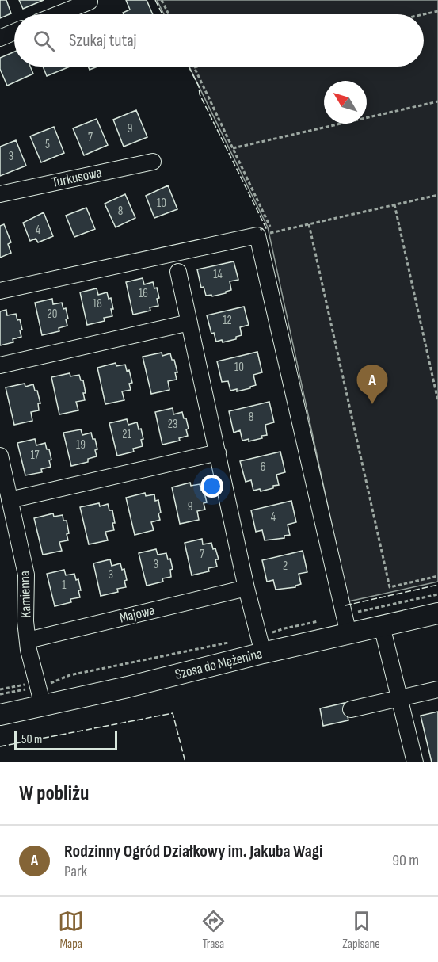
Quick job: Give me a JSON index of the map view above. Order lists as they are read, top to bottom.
{
  "streets": {
    "main road": ["Szosa do Mężenina"],
    "street": ["Turkusowa", "Kamienna", "Majowa"]
  },
  "crossings": [
    ["Kamienna", "Majowa"],
    ["Kamienna", "Szosa do Mężenina"]
  ],
  "house_numbers": [
    "9",
    "7",
    "5",
    "3",
    "10",
    "8",
    "4",
    "14",
    "16",
    "18",
    "20",
    "12",
    "10",
    "8",
    "23",
    "21",
    "19",
    "17",
    "6",
    "9",
    "4",
    "7",
    "3",
    "2",
    "3",
    "1"
  ],
  "scale_bar": "50 m",
  "north": "top left",
  "page": {
    "search": "Szukaj tutaj",
    "pins": "A",
    "scale": "50 m",
    "heading": "W pobliżu",
    "list": [
      {
        "mark": "A",
        "name": "Rodzinny Ogród Działkowy im. Jakuba Wagi",
        "note": "Park",
        "value": "90 m"
      }
    ],
    "nav": ["Mapa", "Trasa", "Zapisane"]
  }
}
